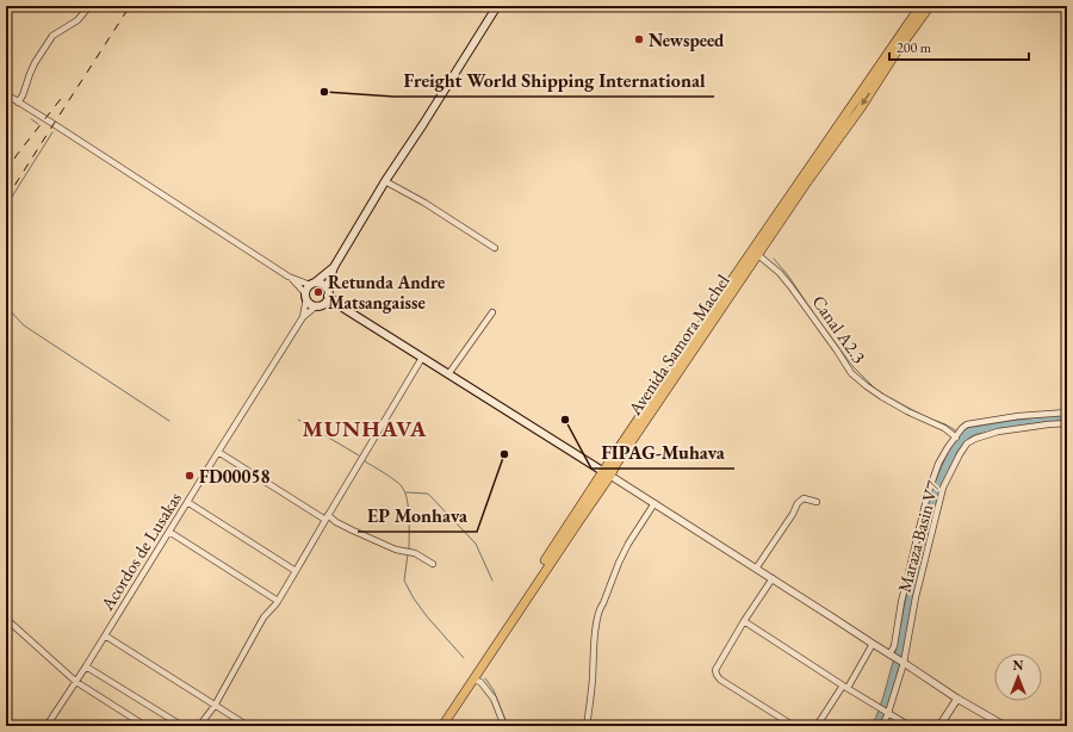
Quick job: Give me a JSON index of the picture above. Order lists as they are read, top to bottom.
{
  "streets": {
    "highway": ["Avenida Samora Machel"],
    "street": ["Canal A2.3", "Maraza Basin V7", "Acordos de Lusakas"]
  },
  "crossings": [
    ["Canal A2.3", "Avenida Samora Machel"]
  ],
  "districts": ["MUNHAVA"],
  "places": [
    "Newspeed",
    "Freight World Shipping International",
    "Retunda Andre Matsangaisse",
    "FIPAG-Muhava",
    "EP Monhava",
    "FD00058"
  ],
  "scale_bar": "200 m",
  "north": "top"
}
